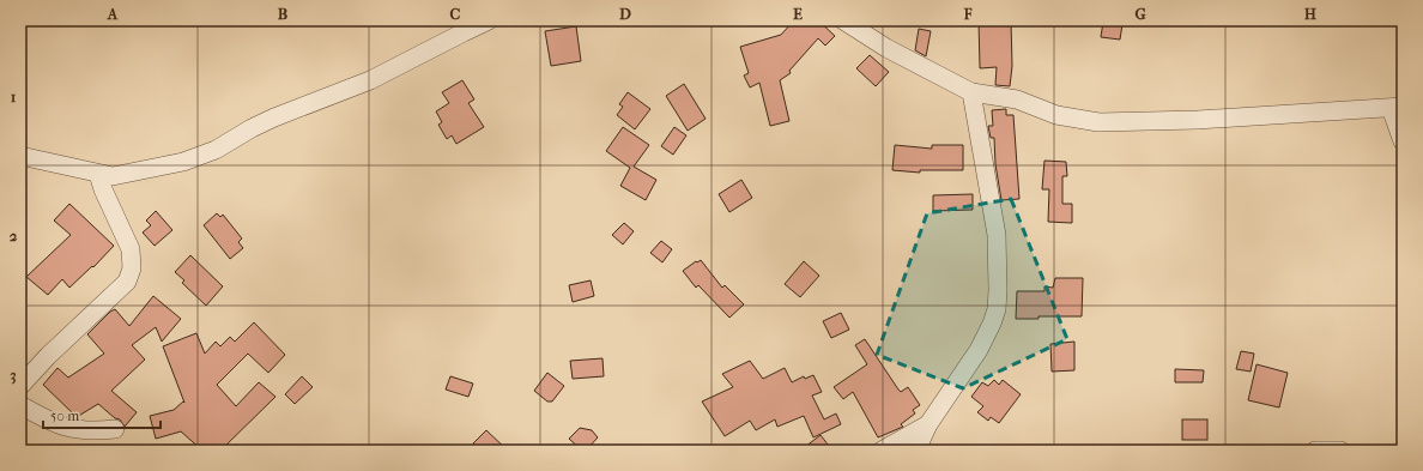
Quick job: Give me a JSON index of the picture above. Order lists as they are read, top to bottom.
{
  "scale_bar": "50 m",
  "grid": {
    "columns": [
      "A",
      "B",
      "C",
      "D",
      "E",
      "F",
      "G",
      "H"
    ],
    "rows": ["1", "2", "3"]
  }
}
